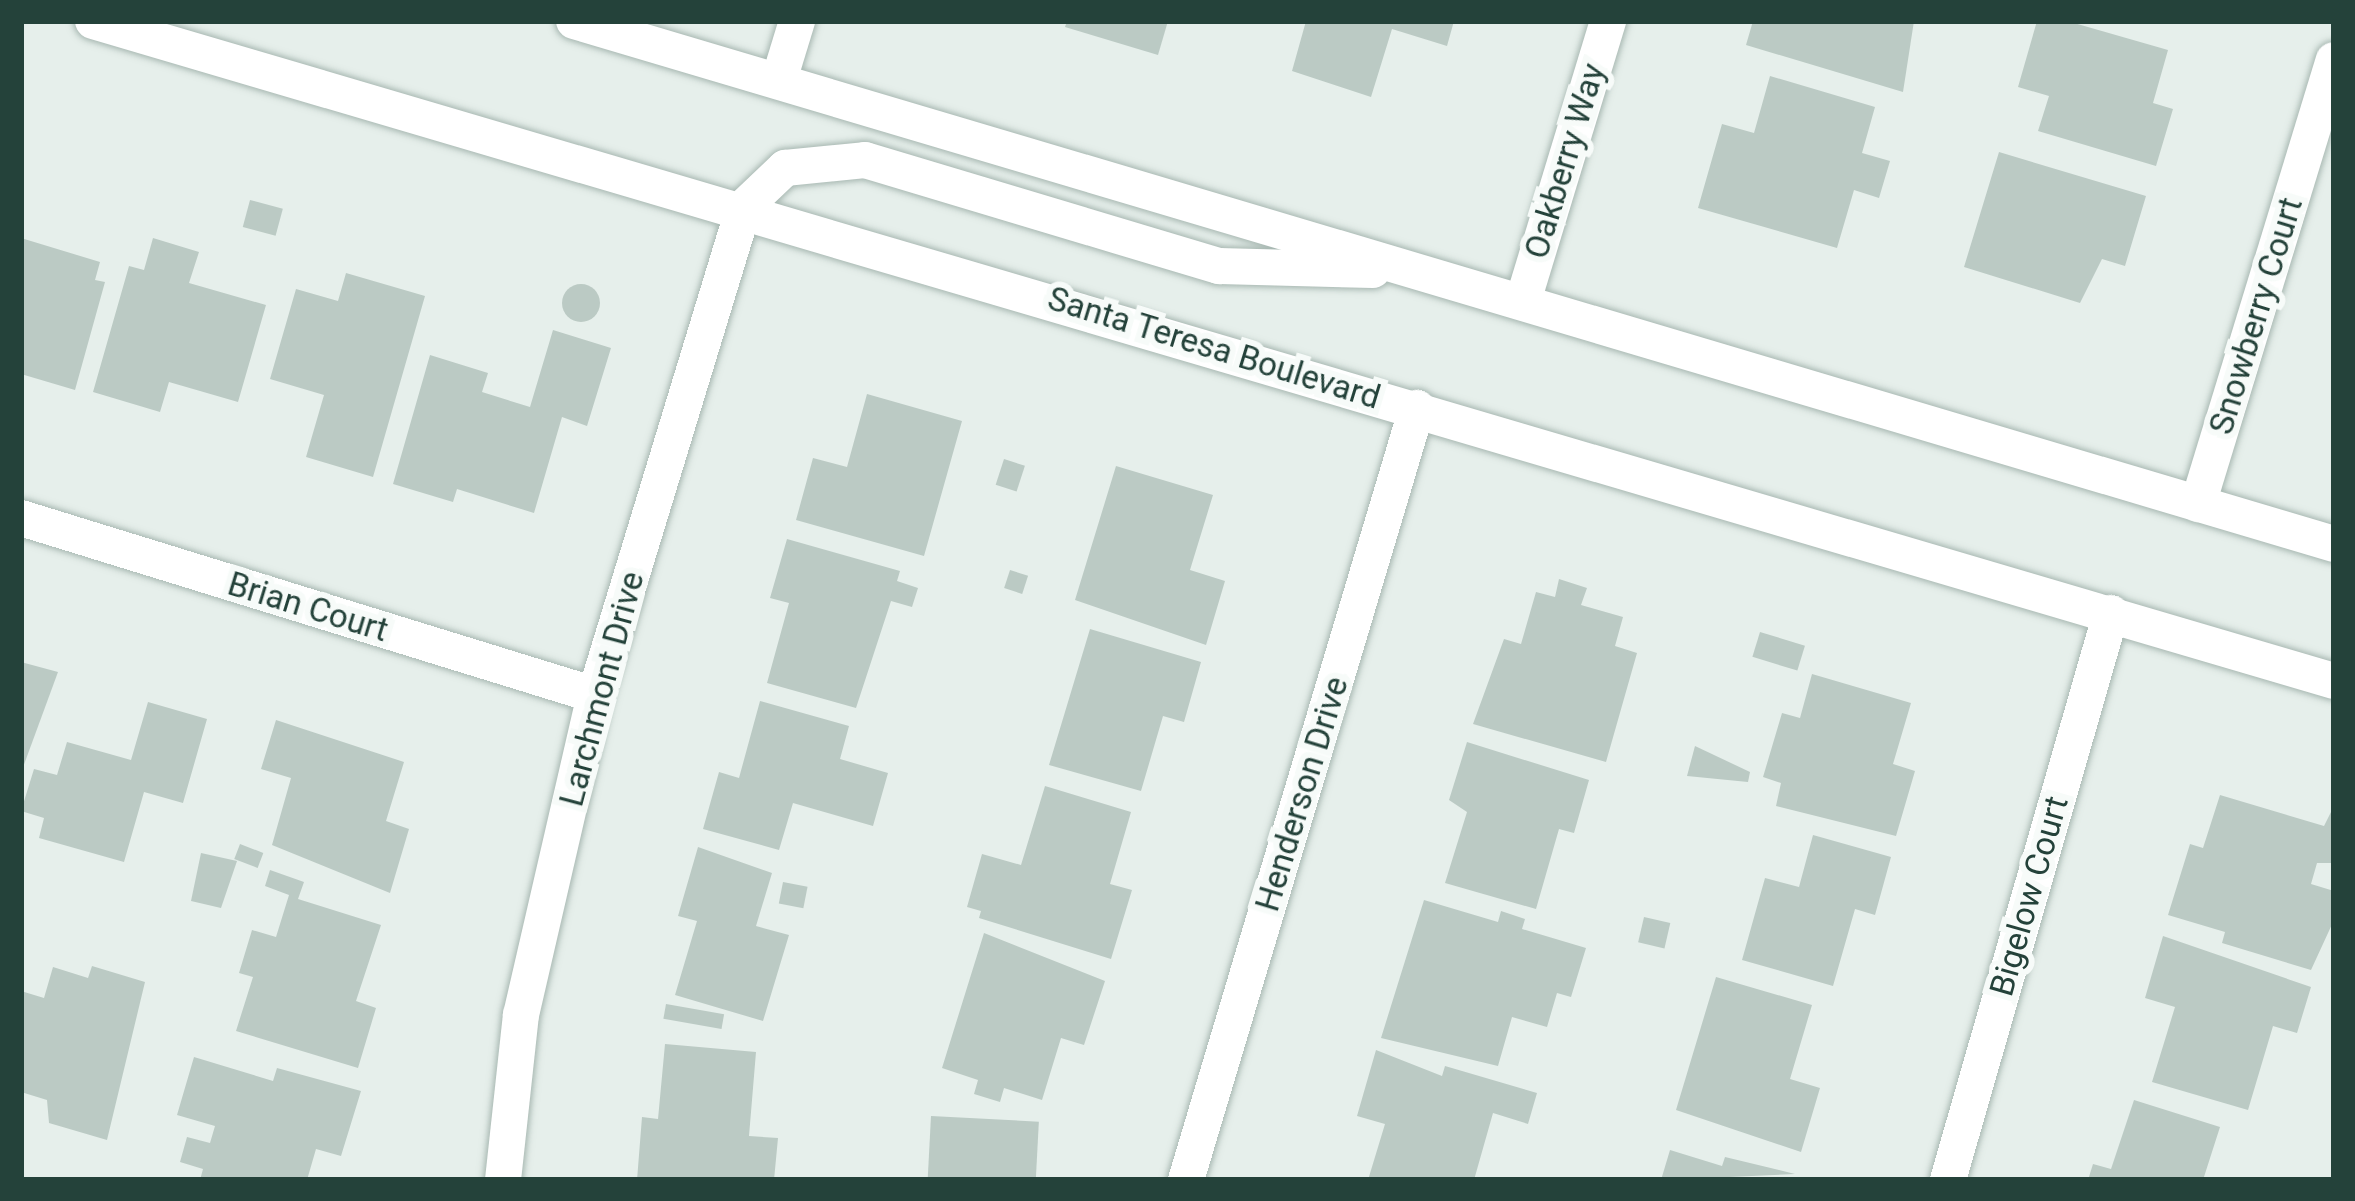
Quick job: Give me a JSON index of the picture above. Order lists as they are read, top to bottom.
{
  "streets": {
    "main road": [
      "Oakberry Way",
      "Snowberry Court",
      "Santa Teresa Boulevard",
      "Brian Court",
      "Larchmont Drive",
      "Henderson Drive",
      "Bigelow Court"
    ]
  },
  "crossings": [
    ["Santa Teresa Boulevard", "Larchmont Drive"],
    ["Santa Teresa Boulevard", "Henderson Drive"],
    ["Santa Teresa Boulevard", "Bigelow Court"],
    ["Brian Court", "Larchmont Drive"]
  ]
}
